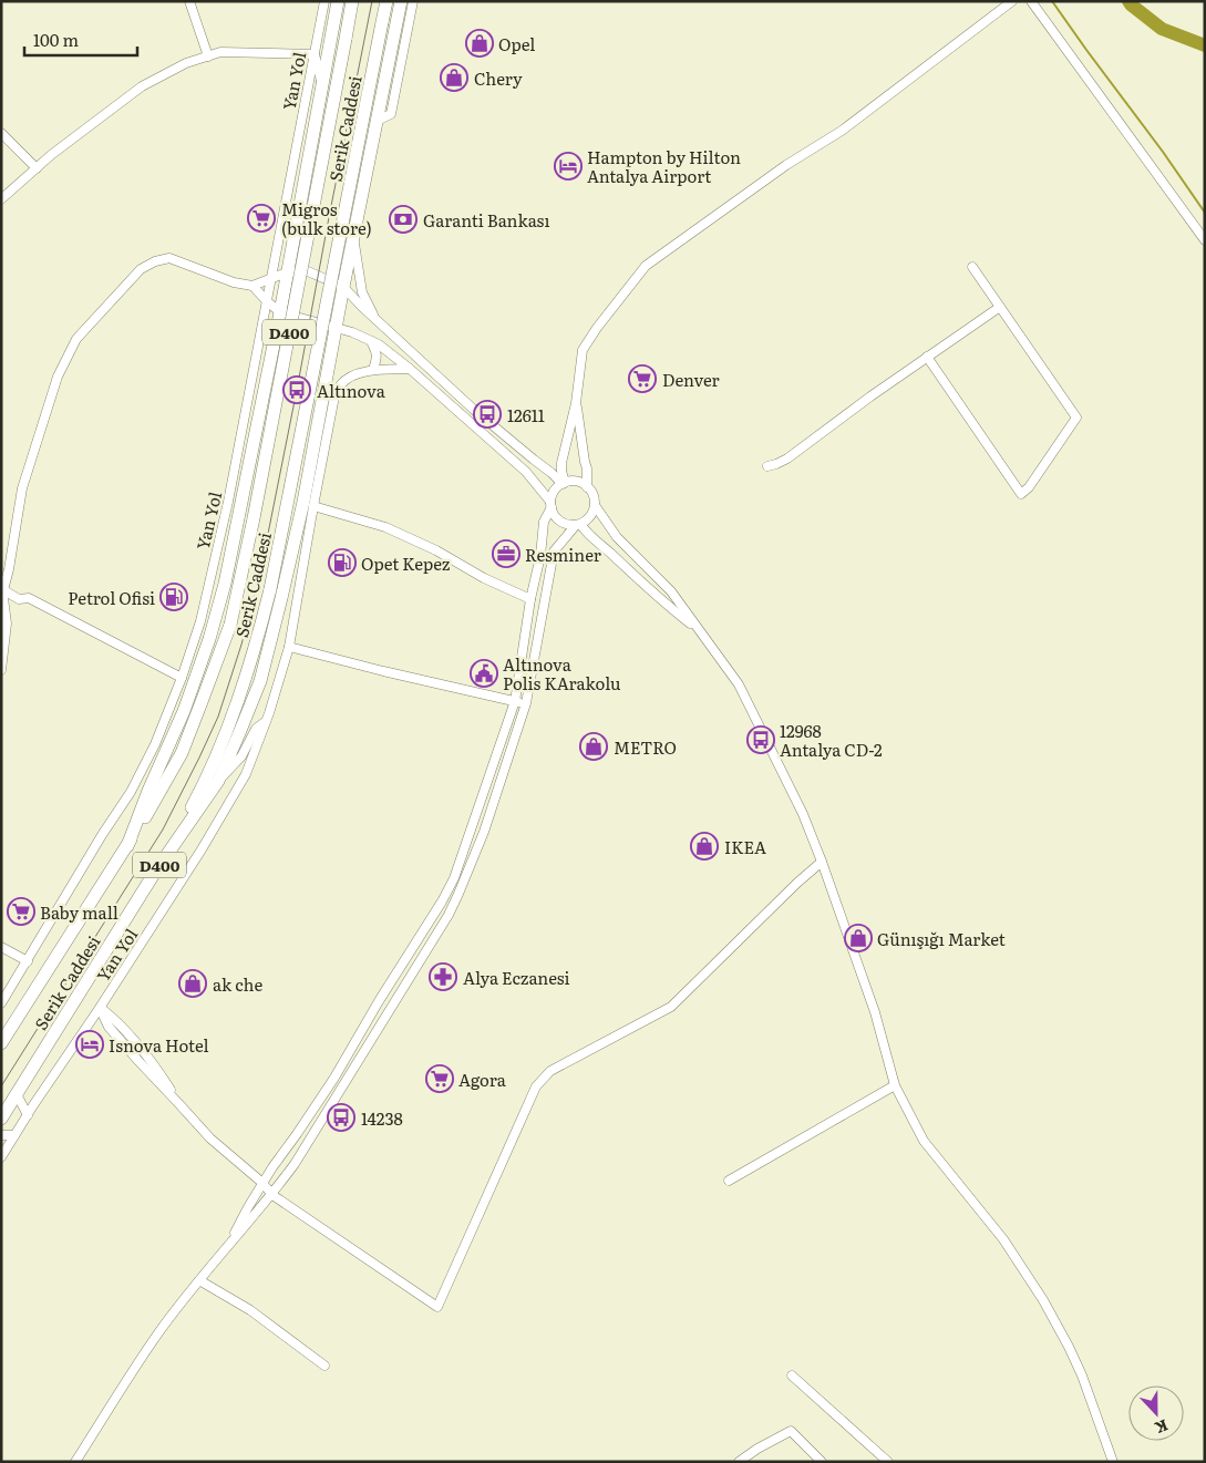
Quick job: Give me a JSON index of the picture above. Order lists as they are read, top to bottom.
{
  "streets": {
    "highway": ["Serik Caddesi", "D400"],
    "street": ["Yan Yol"]
  },
  "places": {
    "shop": [
      "Opel",
      "Chery",
      "METRO",
      "IKEA",
      "Günışığı Market",
      "ak che"
    ],
    "hotel": ["Hampton by Hilton Antalya Airport", "Isnova Hotel"],
    "supermarket": [
      "Migros (bulk store)",
      "Denver",
      "Baby mall",
      "Agora"
    ],
    "bank": ["Garanti Bankası"],
    "bus stop": [
      "Altınova",
      "12611",
      "12968 Antalya CD-2",
      "14238"
    ],
    "office": ["Resminer"],
    "fuel station": ["Opet Kepez", "Petrol Ofisi"],
    "public building": ["Altınova Polis KArakolu"],
    "pharmacy": ["Alya Eczanesi"]
  },
  "scale_bar": "100 m",
  "north": "bottom"
}
